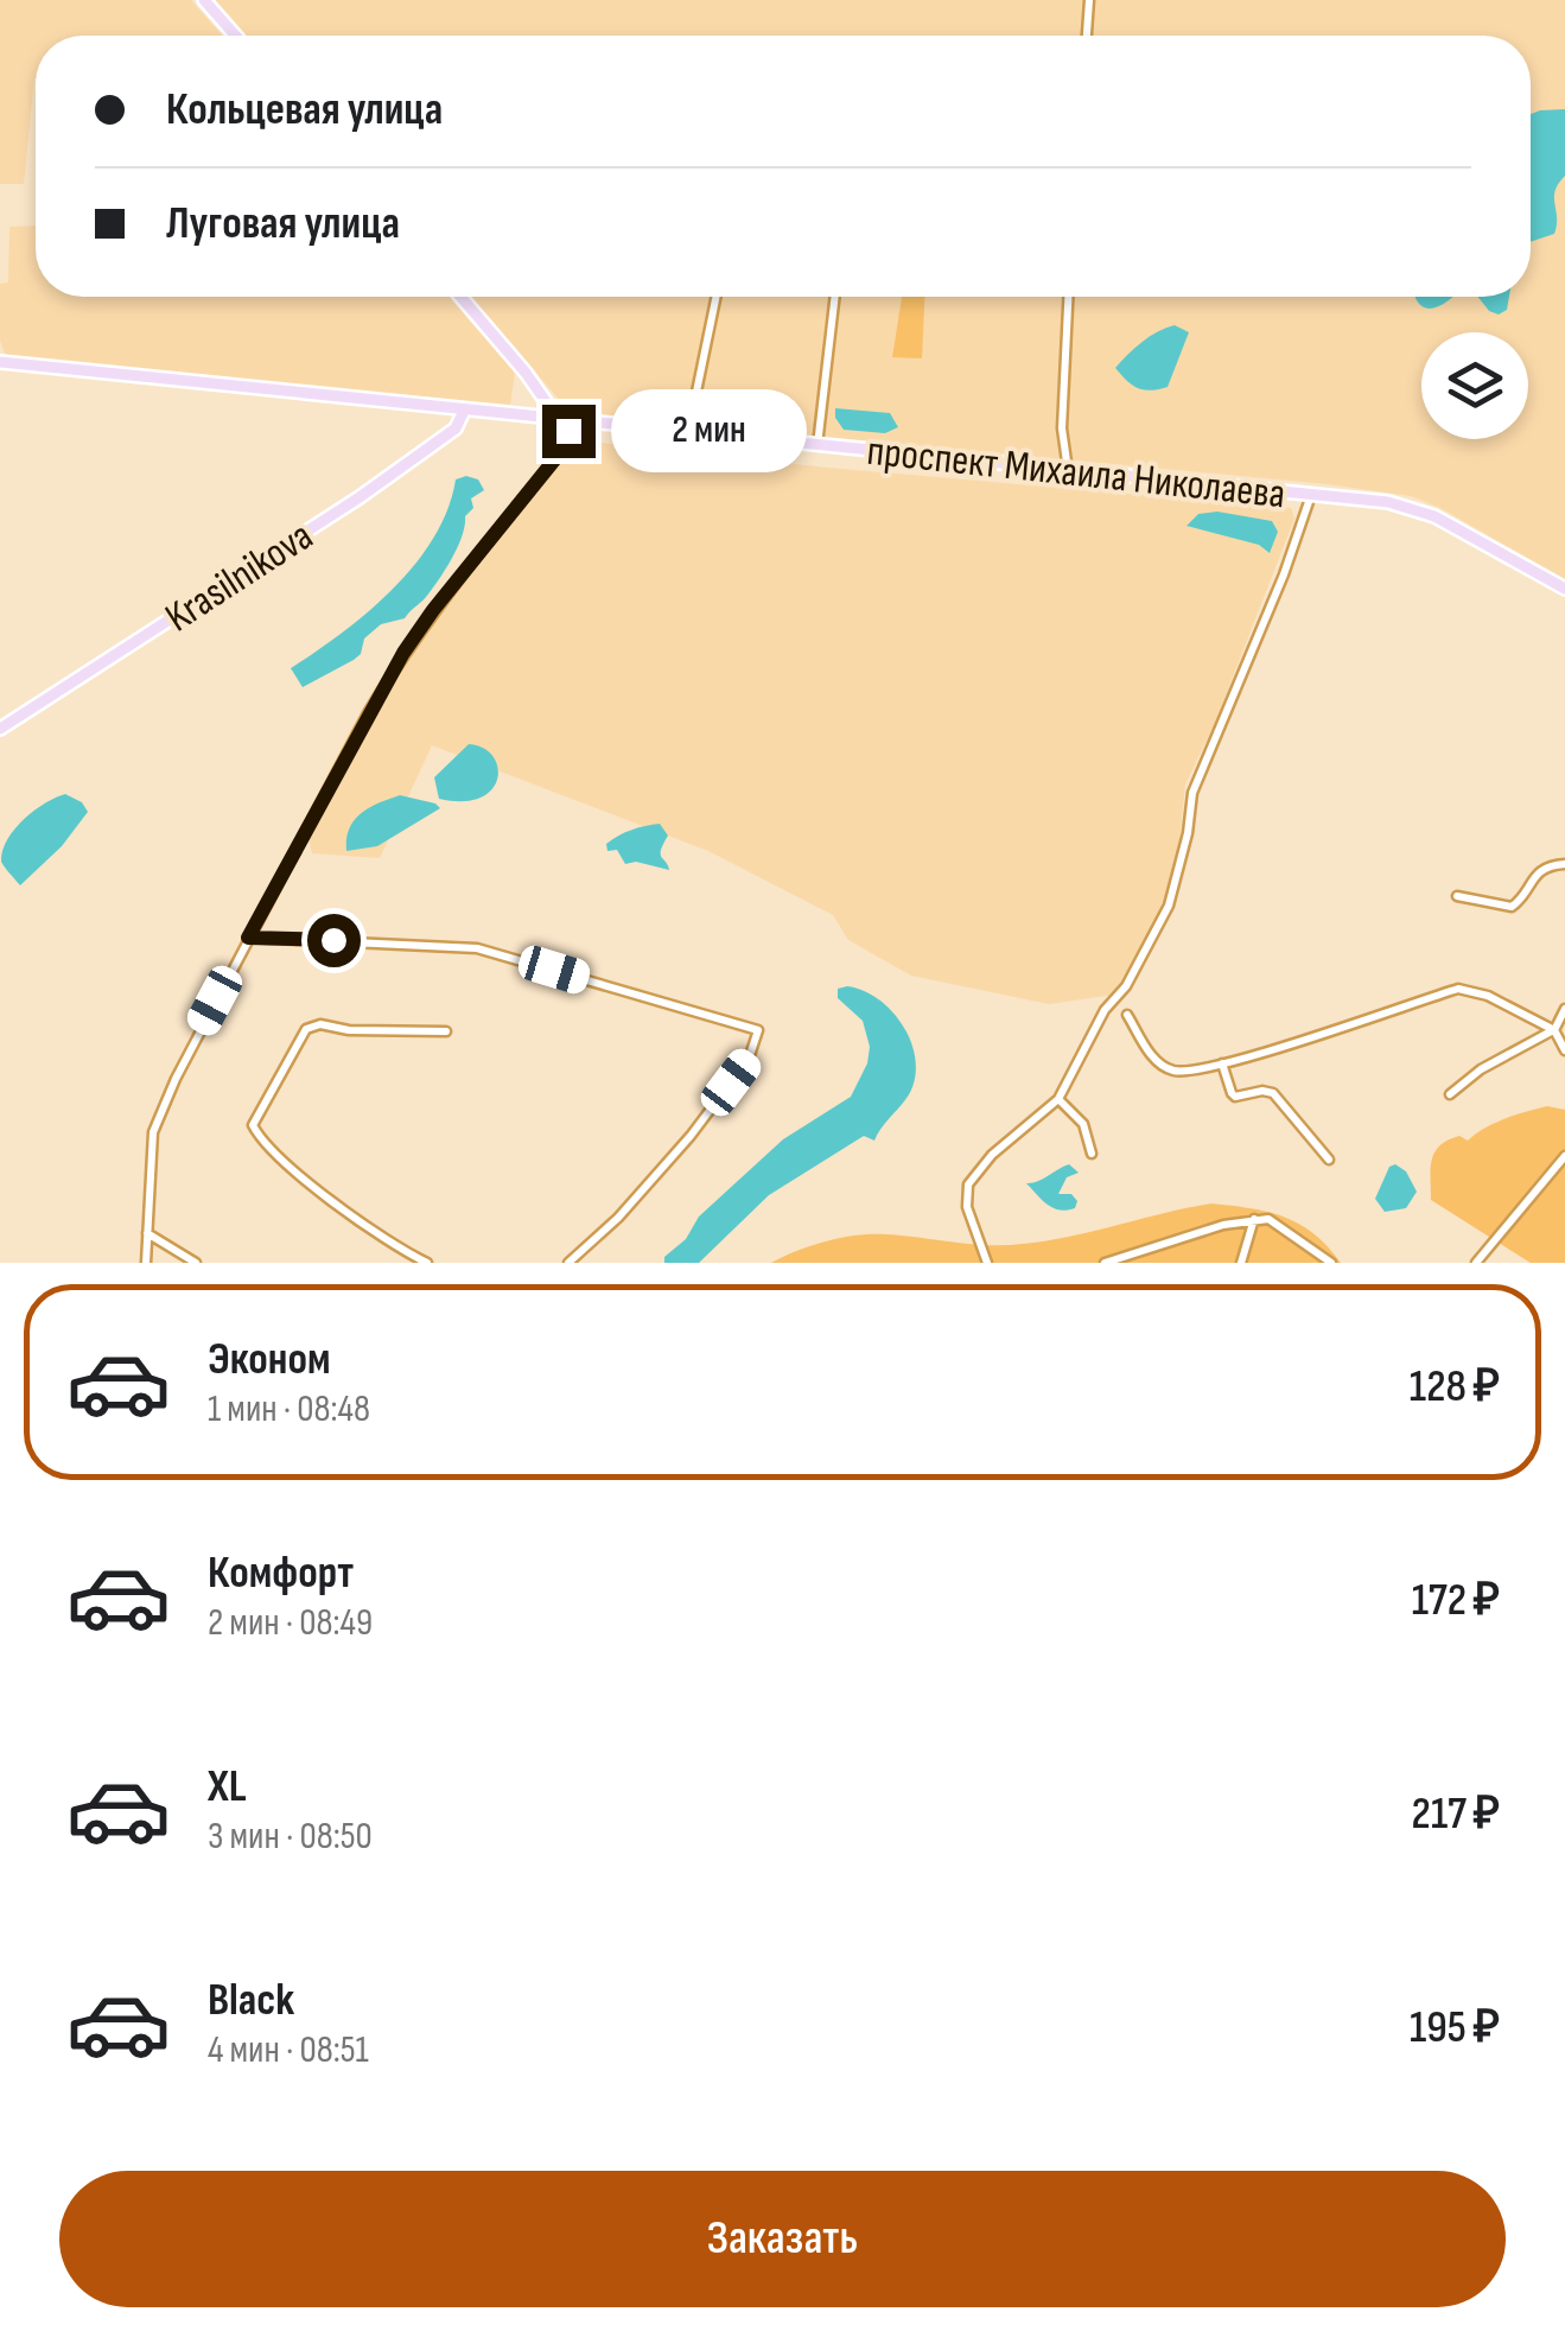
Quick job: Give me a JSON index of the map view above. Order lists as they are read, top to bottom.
{
  "streets": {
    "main road": ["проспект Михаила Николаева", "Krasilnikova"]
  },
  "crossings": [
    ["проспект Михаила Николаева", "Krasilnikova"]
  ],
  "page": {
    "banner": ["Кольцевая улица", "Луговая улица"],
    "bubble": "2 мин",
    "list": [
      {
        "name": "Эконом",
        "note": "1 мин · 08:48",
        "value": "128 ₽"
      },
      {
        "name": "Комфорт",
        "note": "2 мин · 08:49",
        "value": "172 ₽"
      },
      {
        "name": "XL",
        "note": "3 мин · 08:50",
        "value": "217 ₽"
      },
      {
        "name": "Black",
        "note": "4 мин · 08:51",
        "value": "195 ₽"
      }
    ],
    "buttons": "Заказать"
  }
}
